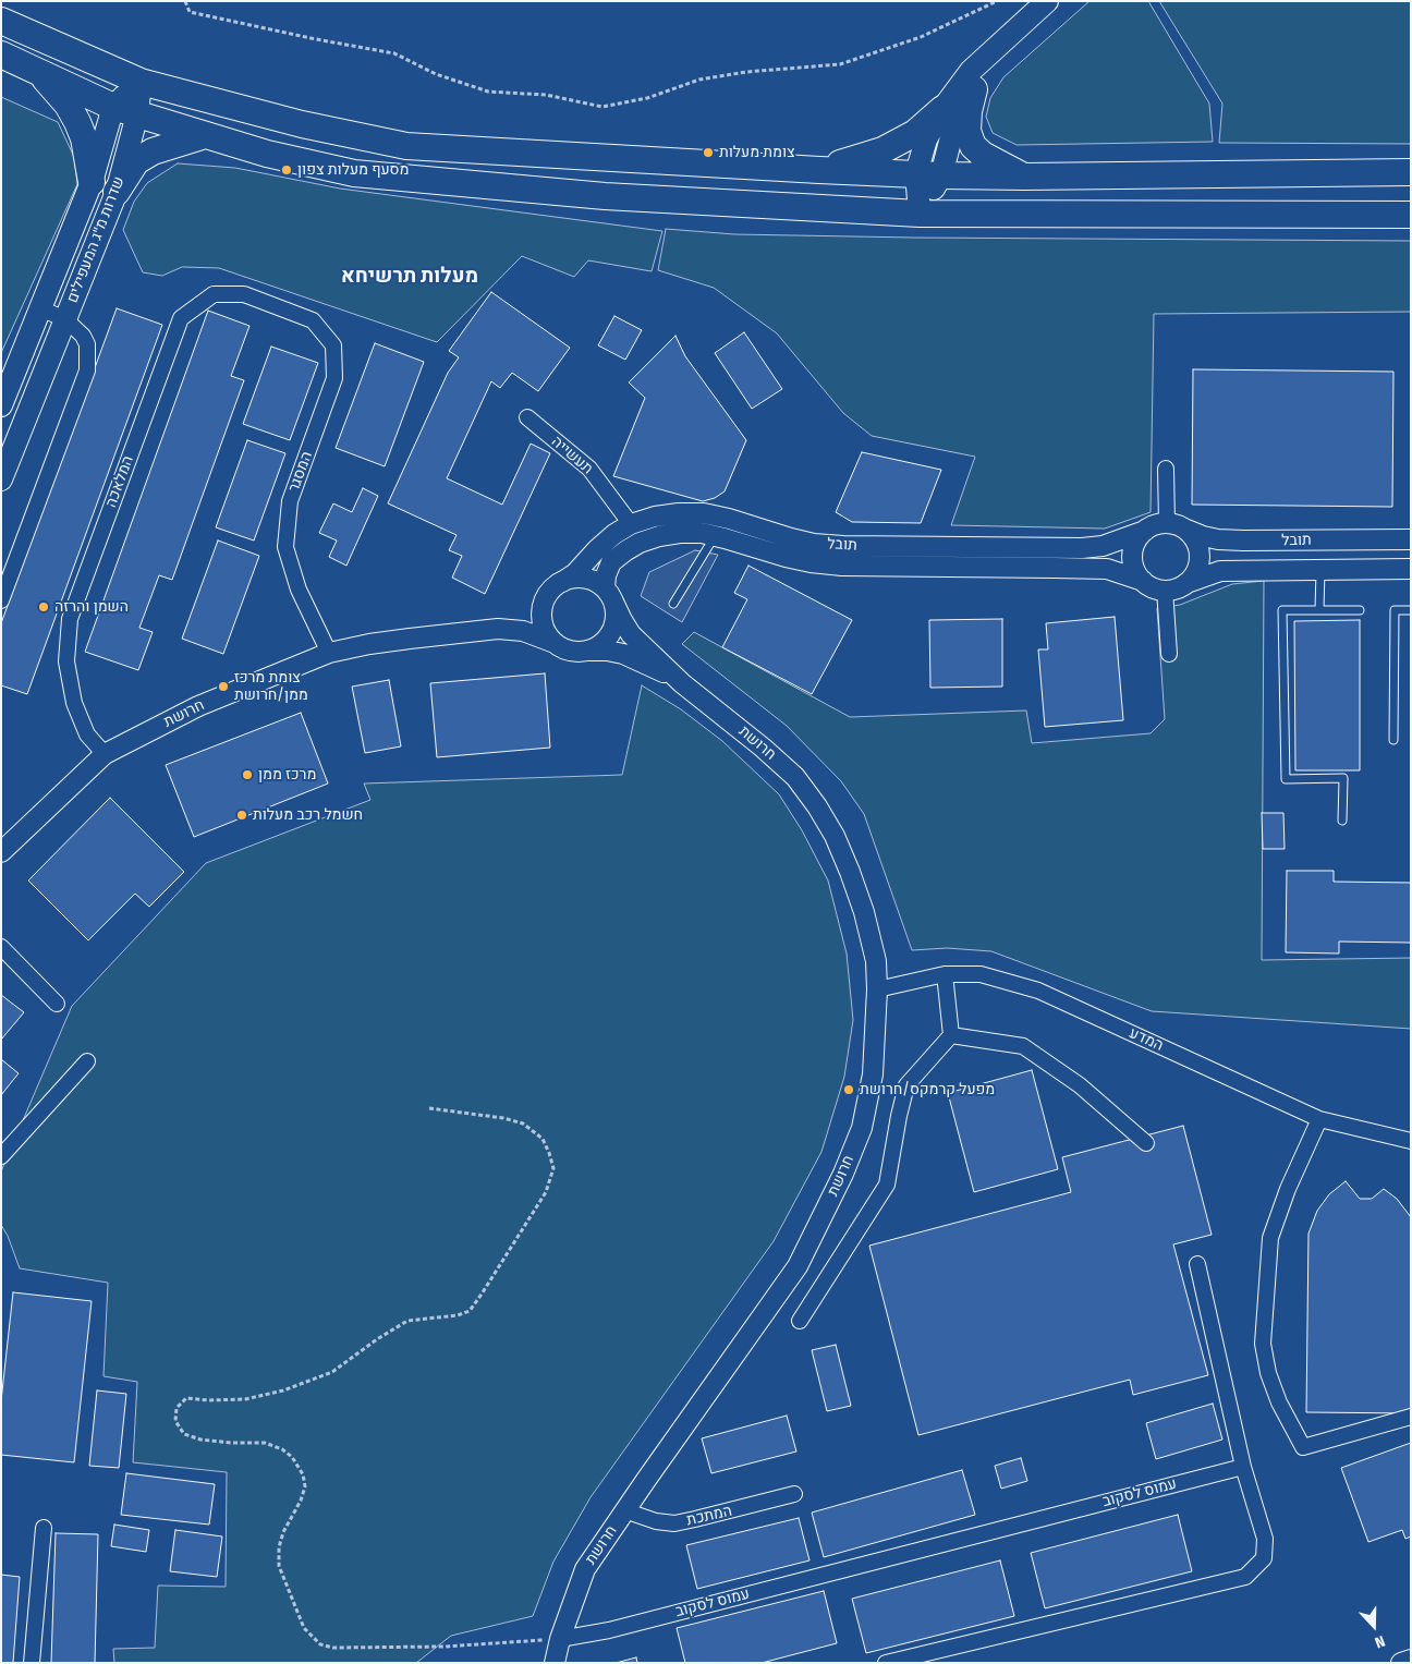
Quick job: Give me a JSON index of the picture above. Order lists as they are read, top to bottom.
{
  "streets": {
    "main road": ["שדרות מ\"ג המעפילים"],
    "street": [
      "תעשייה",
      "המסגר",
      "המלאכה",
      "תובל",
      "חרושת",
      "המדע",
      "עמוס לסקוב",
      "המתכת"
    ]
  },
  "crossings": [
    ["תעשייה", "תובל"],
    ["המסגר", "המלאכה"],
    ["המסגר", "חרושת"],
    ["המלאכה", "חרושת"],
    ["תובל", "חרושת"],
    ["חרושת", "המדע"],
    ["חרושת", "עמוס לסקוב"],
    ["חרושת", "המתכת"]
  ],
  "districts": ["מעלות תרשיחא"],
  "places": [
    "צומת מעלות",
    "מסעף מעלות צפון",
    "השמן והרזה",
    "צומת מרכז ממן/חרושת",
    "מרכז ממן",
    "חשמל רכב מעלות",
    "מפעל קרמקס/חרושת"
  ],
  "north": "bottom"
}
